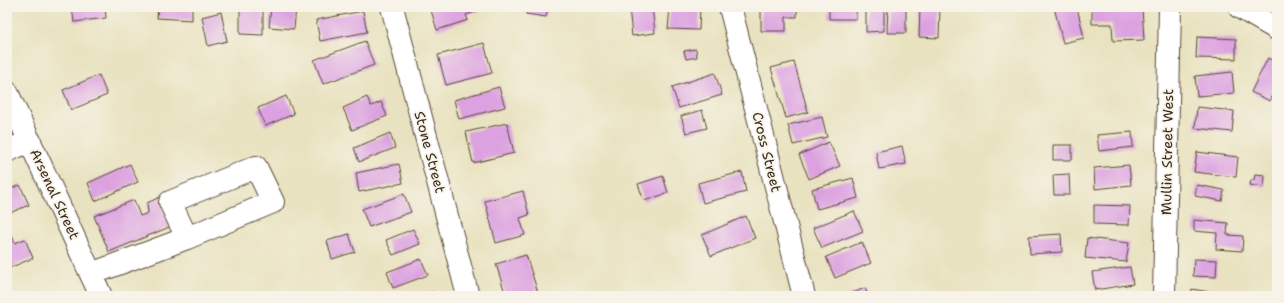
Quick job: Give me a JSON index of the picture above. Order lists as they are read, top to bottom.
{
  "streets": {
    "main road": [
      "Stone Street",
      "Cross Street",
      "Mullin Street West",
      "Arsenal Street"
    ]
  }
}
